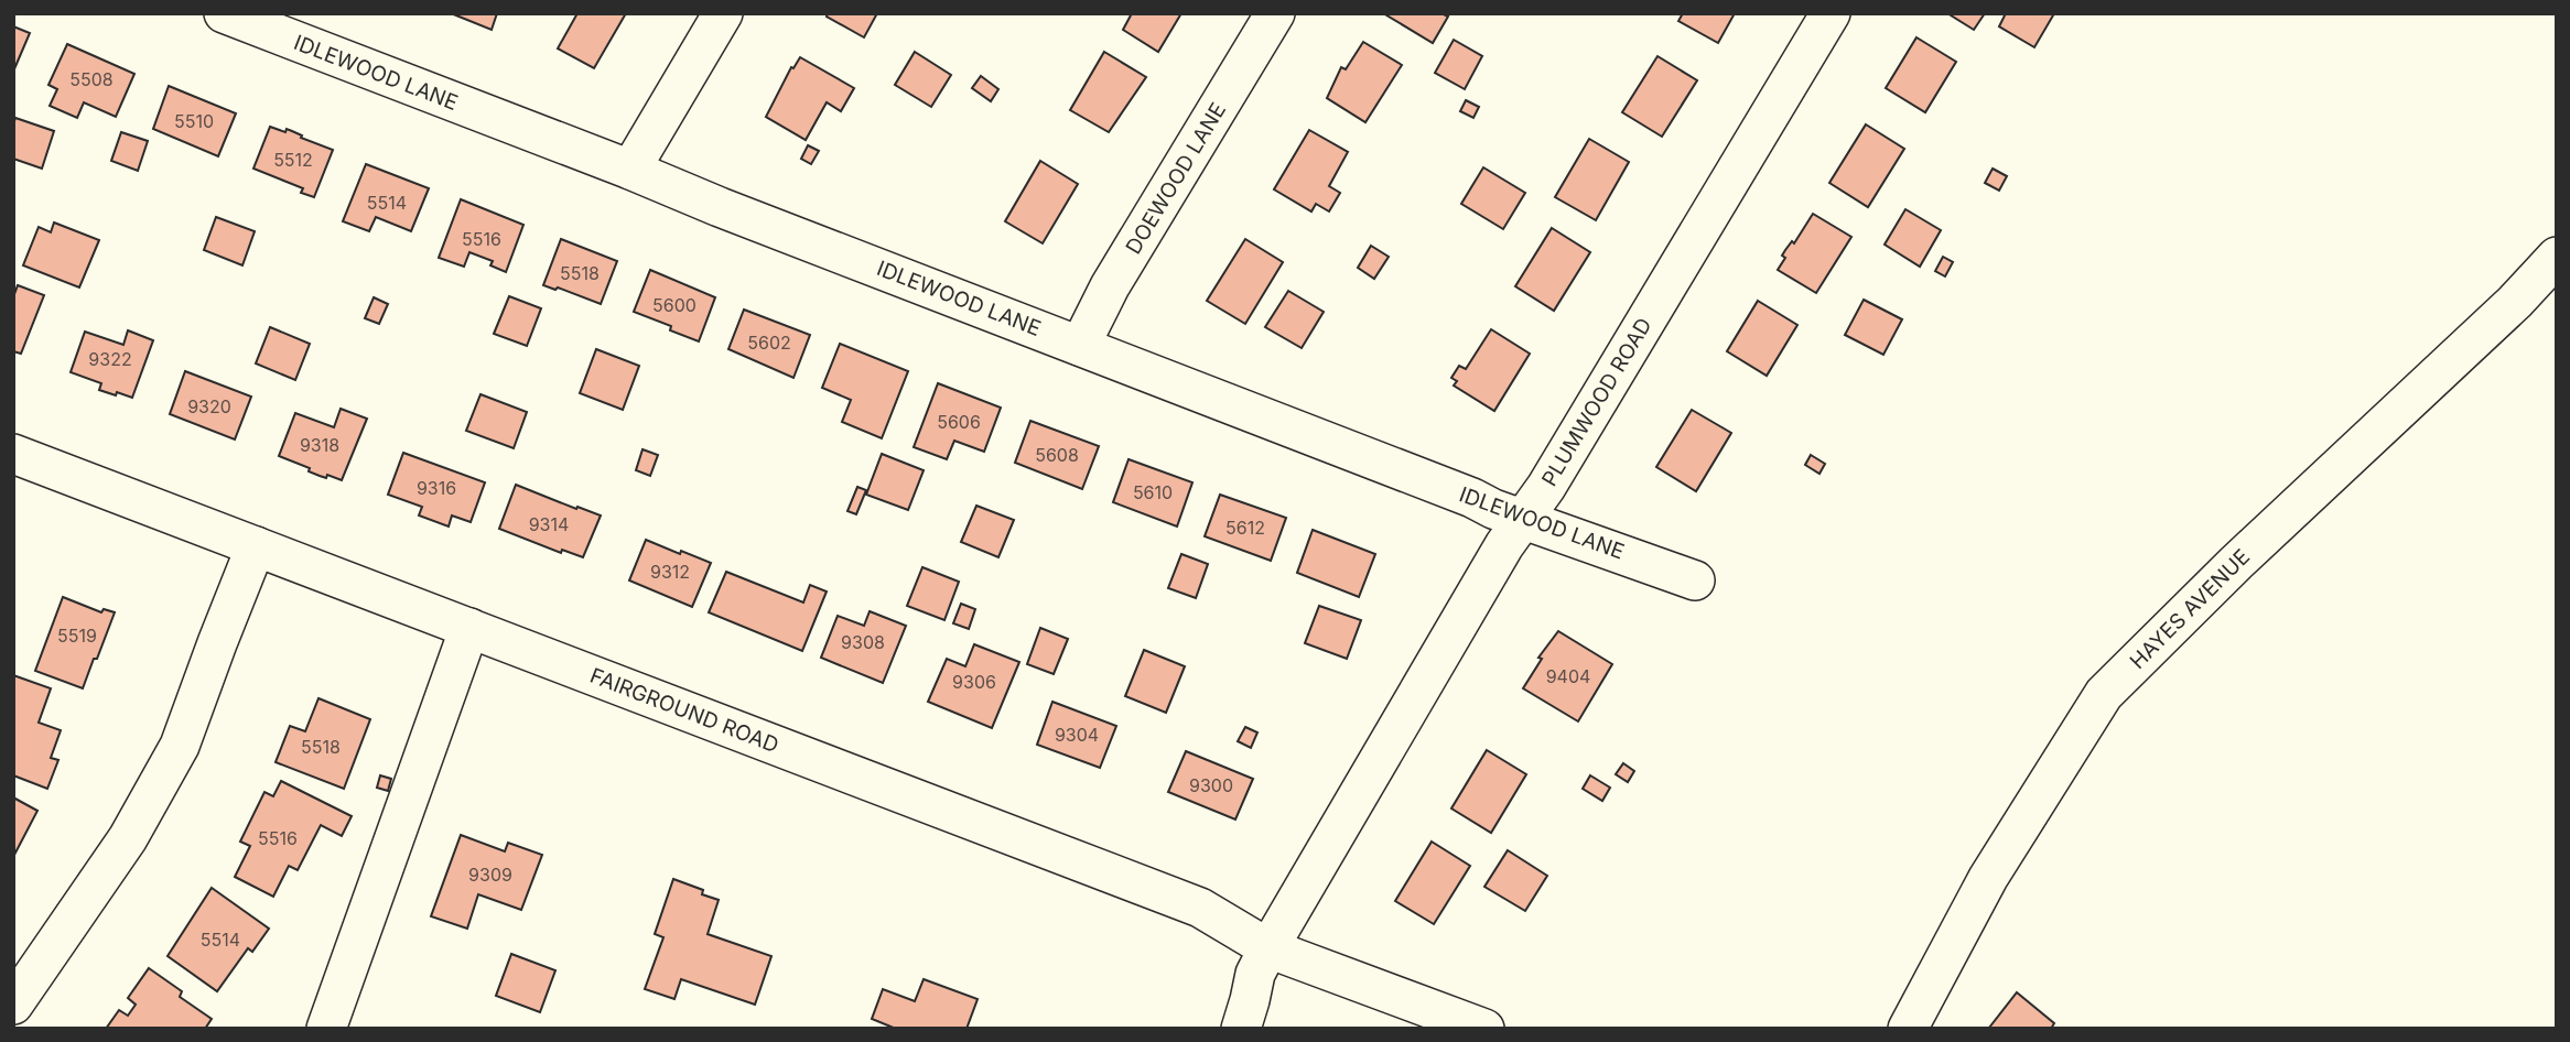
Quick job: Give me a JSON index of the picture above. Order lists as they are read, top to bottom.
{
  "streets": {
    "street": [
      "IDLEWOOD LANE",
      "DOEWOOD LANE",
      "PLUMWOOD ROAD",
      "HAYES AVENUE",
      "FAIRGROUND ROAD"
    ]
  },
  "crossings": [
    ["IDLEWOOD LANE", "DOEWOOD LANE"],
    ["IDLEWOOD LANE", "PLUMWOOD ROAD"],
    ["PLUMWOOD ROAD", "FAIRGROUND ROAD"]
  ],
  "house_numbers": [
    "5508",
    "5510",
    "5512",
    "5514",
    "5516",
    "5518",
    "5600",
    "5602",
    "9322",
    "9320",
    "5606",
    "9318",
    "5608",
    "9316",
    "5610",
    "9314",
    "5612",
    "9312",
    "5519",
    "9308",
    "9404",
    "9306",
    "9304",
    "5518",
    "9300",
    "5516",
    "9309",
    "5514"
  ]
}
